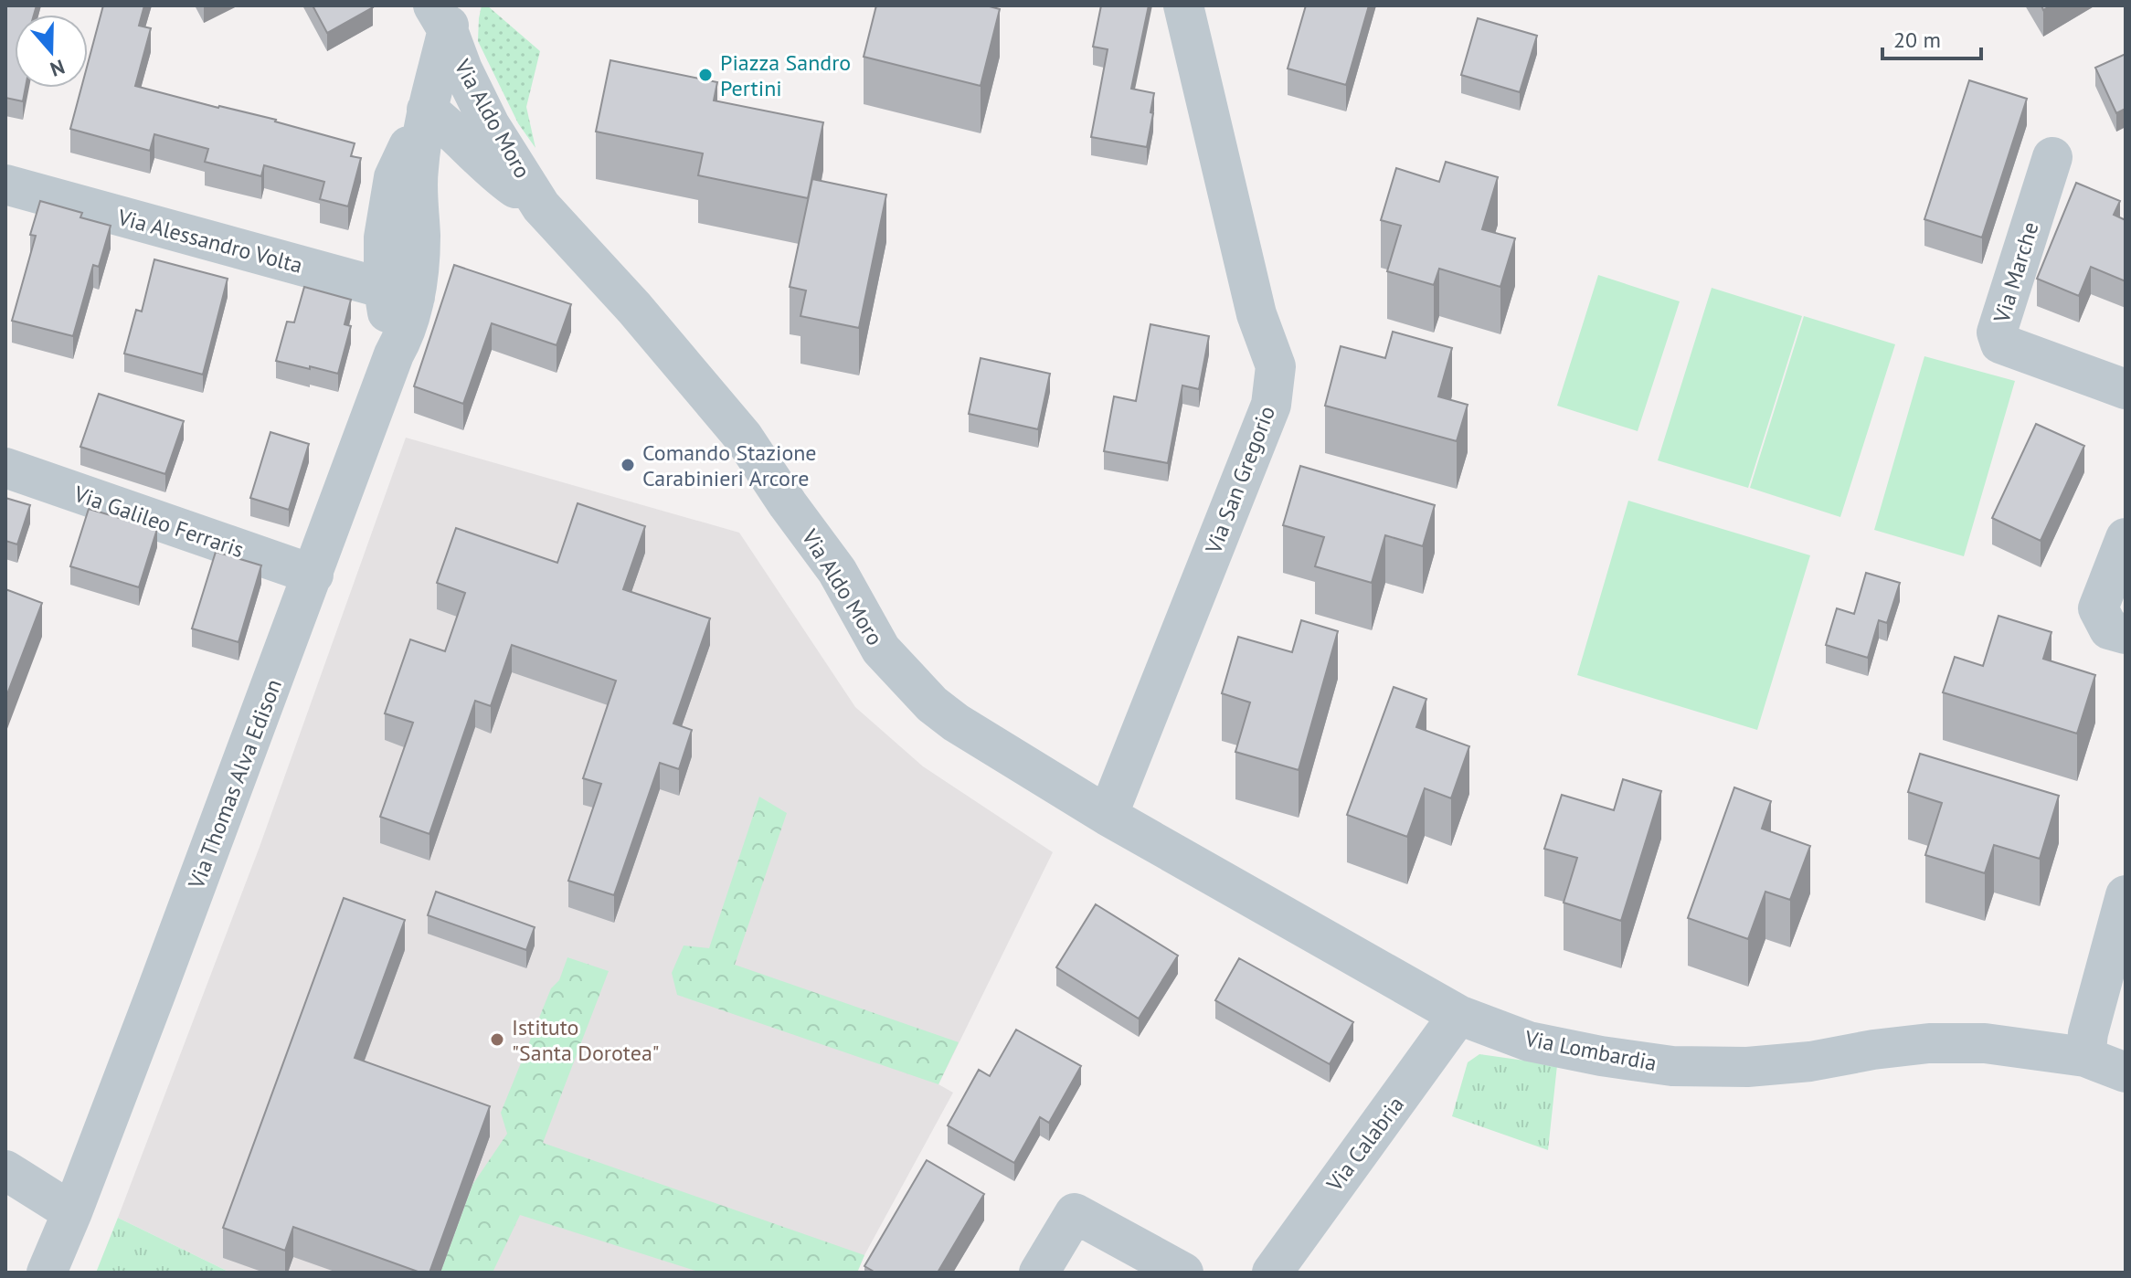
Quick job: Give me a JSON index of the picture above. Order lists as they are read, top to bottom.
{
  "streets": {
    "street": [
      "Via Aldo Moro",
      "Via Alessandro Volta",
      "Via Marche",
      "Via San Gregorio",
      "Via Galileo Ferraris",
      "Via Thomas Alva Edison",
      "Via Lombardia",
      "Via Calabria"
    ]
  },
  "crossings": [
    ["Via Aldo Moro", "Via San Gregorio"],
    ["Via Aldo Moro", "Via Thomas Alva Edison"],
    ["Via Aldo Moro", "Via Lombardia"],
    ["Via Alessandro Volta", "Via Thomas Alva Edison"],
    ["Via San Gregorio", "Via Lombardia"],
    ["Via Galileo Ferraris", "Via Thomas Alva Edison"],
    ["Via Lombardia", "Via Calabria"]
  ],
  "places": ["Piazza Sandro Pertini", "Comando Stazione Carabinieri Arcore", "Istituto \"Santa Dorotea\""],
  "scale_bar": "20 m",
  "north": "bottom"
}
